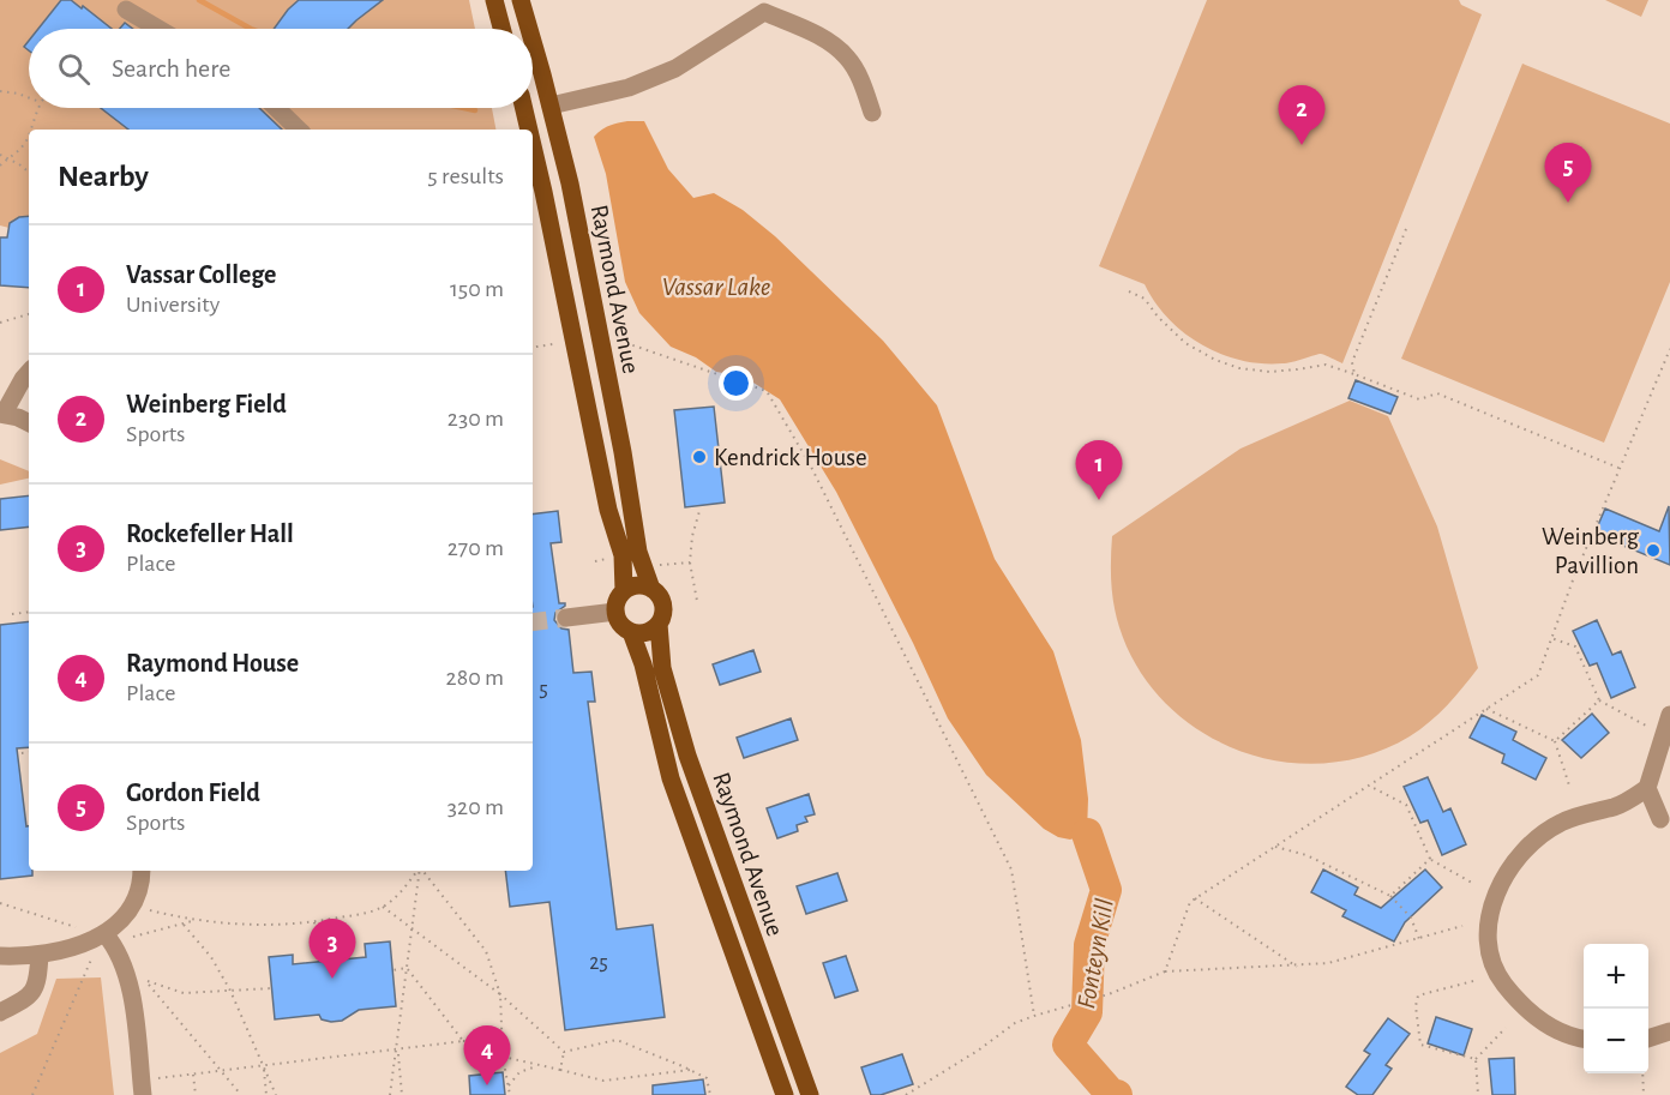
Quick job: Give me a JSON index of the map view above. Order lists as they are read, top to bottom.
{
  "streets": {
    "main road": ["Raymond Avenue"]
  },
  "water": ["Vassar Lake", "Fonteyn Kill"],
  "places": ["Kendrick House", "Weinberg Pavillion"],
  "house_numbers": ["5", "25"],
  "page": {
    "search": "Search here",
    "pins": [
      "2",
      "5",
      "1",
      "3",
      "4"
    ],
    "heading": ["Nearby", "5 results"],
    "list": [
      {
        "mark": "1",
        "name": "Vassar College",
        "note": "University",
        "value": "150 m"
      },
      {
        "mark": "2",
        "name": "Weinberg Field",
        "note": "Sports",
        "value": "230 m"
      },
      {
        "mark": "3",
        "name": "Rockefeller Hall",
        "note": "Place",
        "value": "270 m"
      },
      {
        "mark": "4",
        "name": "Raymond House",
        "note": "Place",
        "value": "280 m"
      },
      {
        "mark": "5",
        "name": "Gordon Field",
        "note": "Sports",
        "value": "320 m"
      }
    ],
    "map_buttons": ["+", "−"]
  }
}
